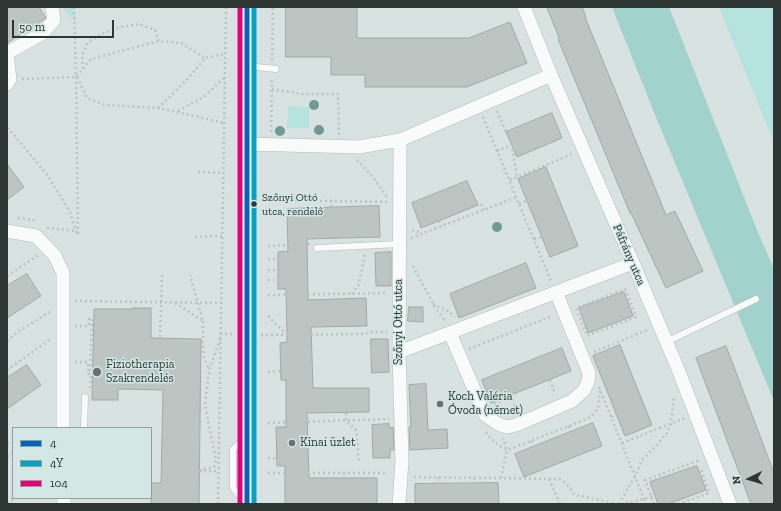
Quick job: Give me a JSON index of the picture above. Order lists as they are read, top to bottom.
{
  "streets": {
    "street": ["Páfrány utca", "Szőnyi Ottó utca"]
  },
  "places": [
    "Szőnyi Ottó utca, rendelő",
    "Fiziotherapia Szakrendelés",
    "Koch Valéria Óvoda (német)",
    "Kínai üzlet"
  ],
  "lines": ["transit line 4", "transit line 4Y", "transit line 104"],
  "legend": ["4", "4Y", "104"],
  "scale_bar": "50 m",
  "north": "left"
}
